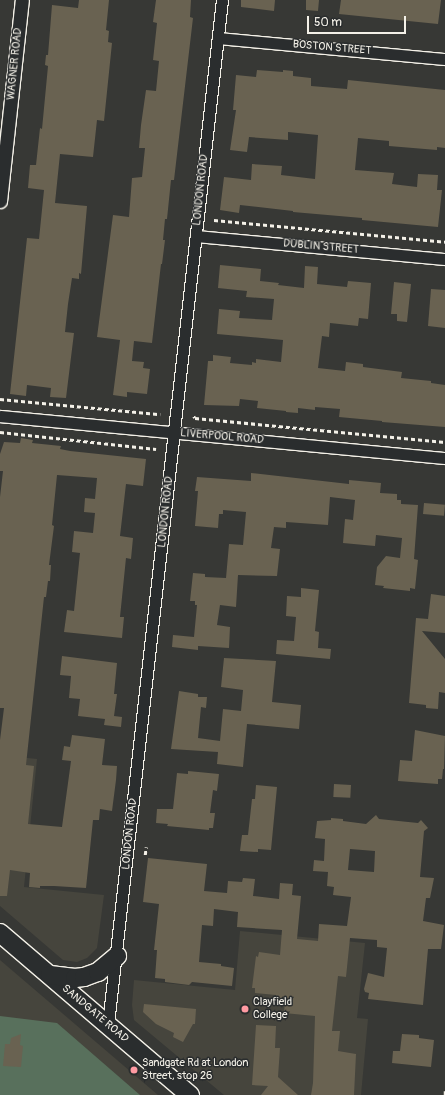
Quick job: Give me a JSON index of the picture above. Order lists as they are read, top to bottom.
{
  "streets": {
    "highway": ["SANDGATE ROAD"],
    "street": [
      "BOSTON STREET",
      "WAGNER ROAD",
      "LONDON ROAD",
      "DUBLIN STREET",
      "LIVERPOOL ROAD"
    ]
  },
  "crossings": [
    ["BOSTON STREET", "LONDON ROAD"],
    ["LONDON ROAD", "DUBLIN STREET"],
    ["LONDON ROAD", "LIVERPOOL ROAD"],
    ["LONDON ROAD", "SANDGATE ROAD"]
  ],
  "places": ["Clayfield College", "Sandgate Rd at London Street, stop 26"],
  "scale_bar": "50 m"
}
